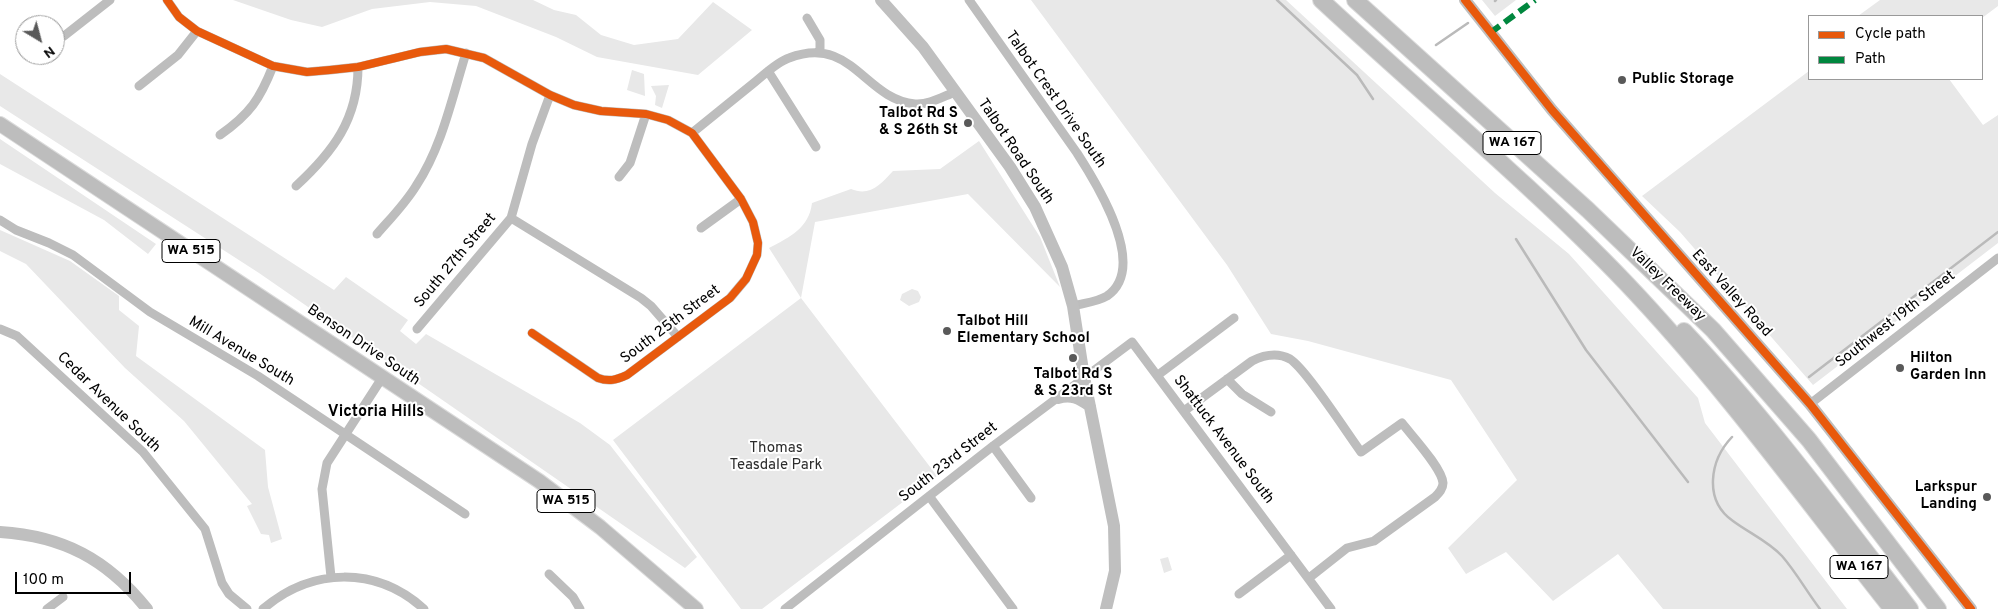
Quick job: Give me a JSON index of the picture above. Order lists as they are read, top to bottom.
{
  "streets": {
    "highway": ["WA 167", "Valley Freeway"],
    "main road": ["WA 515", "Benson Drive South"],
    "street": [
      "Talbot Crest Drive South",
      "Talbot Road South",
      "South 27th Street",
      "East Valley Road",
      "Southwest 19th Street",
      "South 25th Street",
      "Mill Avenue South",
      "Cedar Avenue South",
      "Shattuck Avenue South",
      "South 23rd Street"
    ]
  },
  "crossings": [
    ["Talbot Crest Drive South", "Talbot Road South"],
    ["Talbot Road South", "South 23rd Street"],
    ["East Valley Road", "Southwest 19th Street"],
    ["Shattuck Avenue South", "South 23rd Street"]
  ],
  "districts": ["Victoria Hills"],
  "parks": ["Thomas Teasdale Park"],
  "places": [
    "Public Storage",
    "Talbot Rd S & S 26th St",
    "Talbot Hill Elementary School",
    "Talbot Rd S & S 23rd St",
    "Hilton Garden Inn",
    "Larkspur Landing"
  ],
  "legend": ["Cycle path", "Path"],
  "scale_bar": "100 m",
  "north": "bottom right"
}
